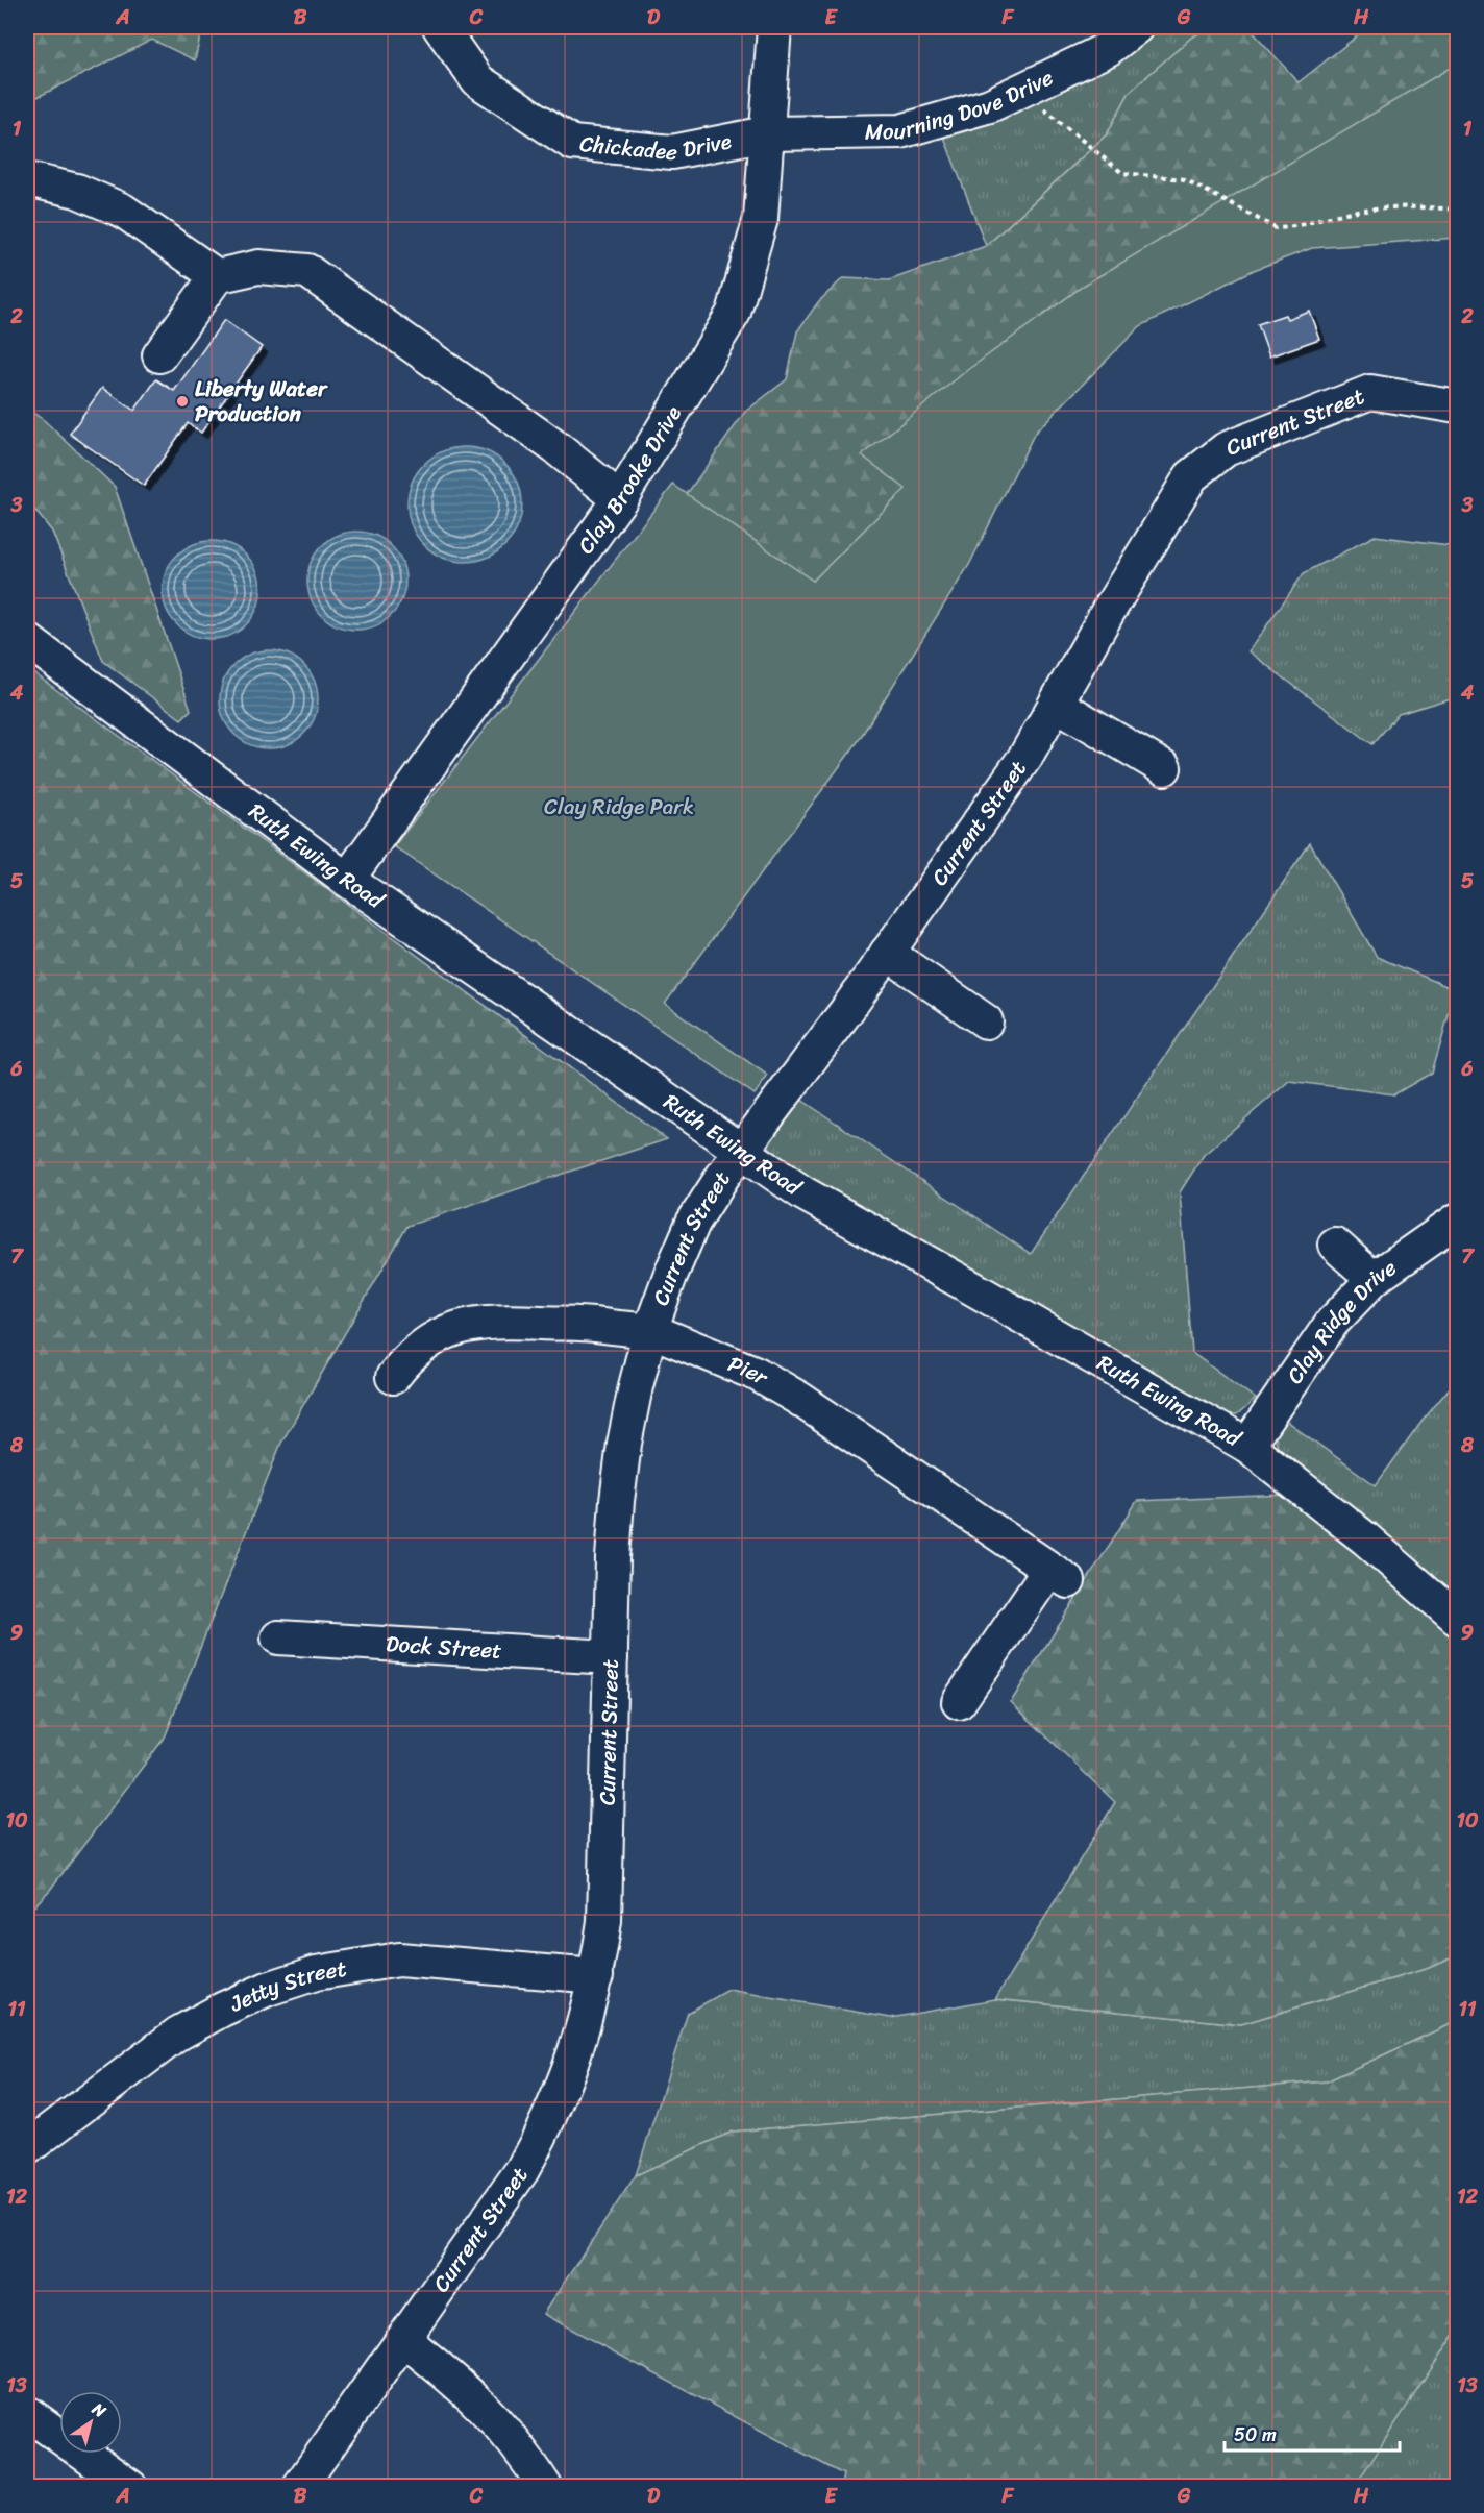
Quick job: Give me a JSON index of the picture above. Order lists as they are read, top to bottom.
{
  "streets": {
    "street": [
      "Mourning Dove Drive",
      "Chickadee Drive",
      "Current Street",
      "Clay Brooke Drive",
      "Ruth Ewing Road",
      "Clay Ridge Drive",
      "Pier",
      "Dock Street",
      "Jetty Street"
    ]
  },
  "crossings": [
    ["Mourning Dove Drive", "Chickadee Drive"],
    ["Mourning Dove Drive", "Clay Brooke Drive"],
    ["Chickadee Drive", "Clay Brooke Drive"],
    ["Current Street", "Ruth Ewing Road"],
    ["Current Street", "Pier"],
    ["Current Street", "Dock Street"],
    ["Current Street", "Jetty Street"],
    ["Clay Brooke Drive", "Ruth Ewing Road"],
    ["Ruth Ewing Road", "Clay Ridge Drive"]
  ],
  "parks": ["Clay Ridge Park"],
  "places": ["Liberty Water Production"],
  "scale_bar": "50 m",
  "north": "top right",
  "grid": {
    "columns": [
      "A",
      "B",
      "C",
      "D",
      "E",
      "F",
      "G",
      "H"
    ],
    "rows": [
      "1",
      "2",
      "3",
      "4",
      "5",
      "6",
      "7",
      "8",
      "9",
      "10",
      "11",
      "12",
      "13"
    ]
  }
}
